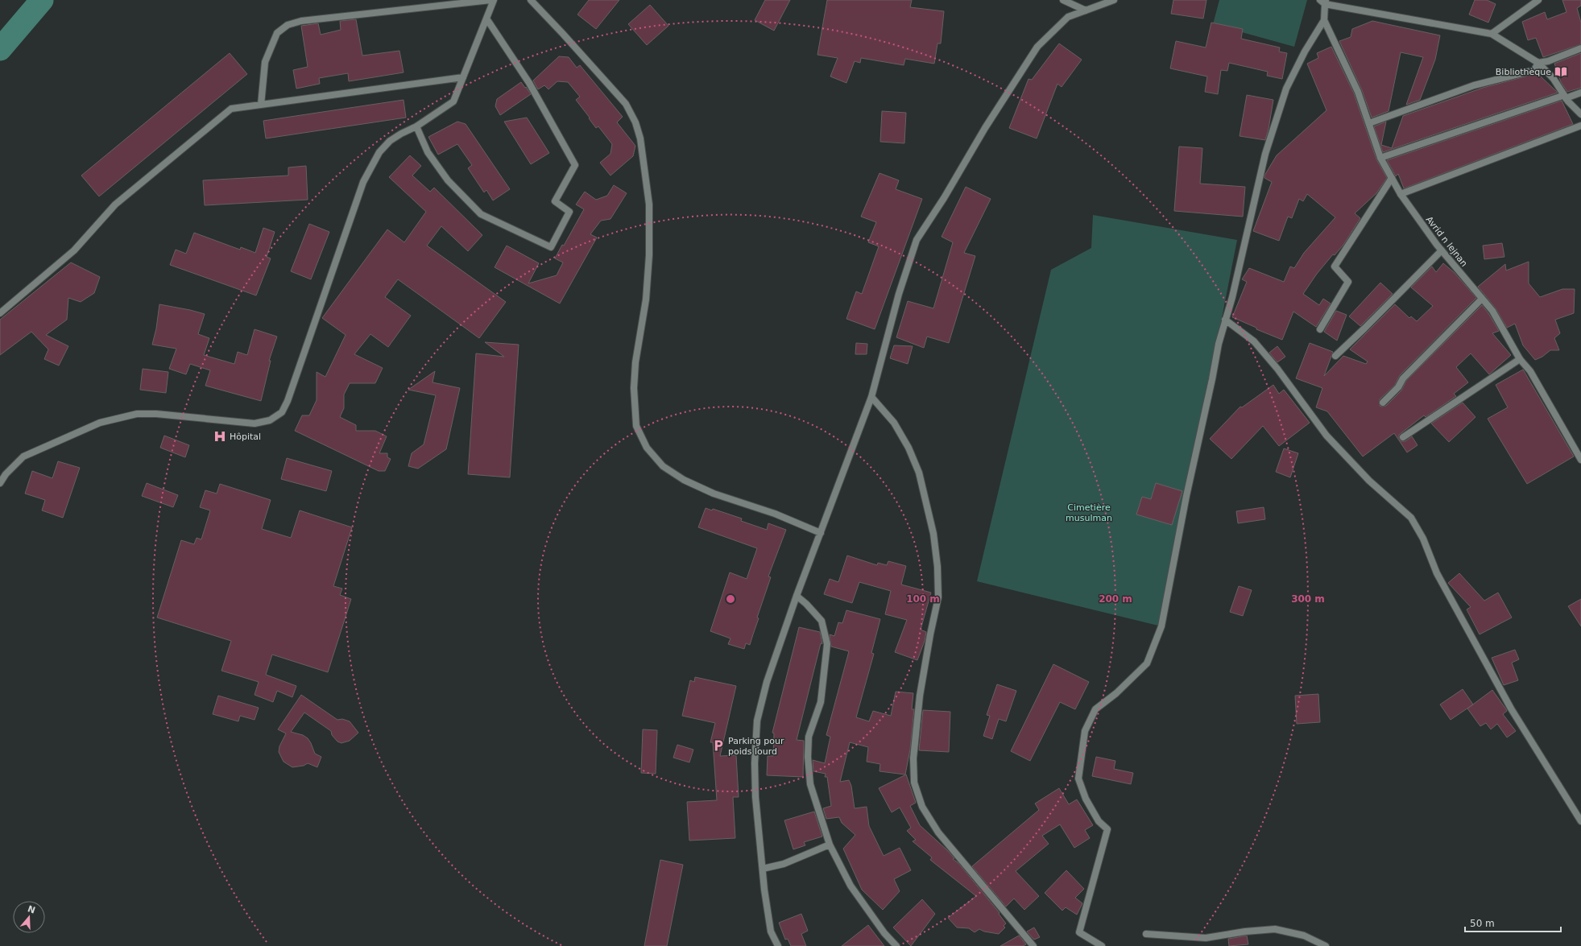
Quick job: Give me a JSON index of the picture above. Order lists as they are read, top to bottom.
{
  "streets": {
    "street": ["Avrid n lejnan"]
  },
  "parks": ["Cimetière musulman"],
  "places": {
    "library": ["Bibliothèque"],
    "hospital": ["Hôpital"],
    "parking": ["Parking pour poids lourd"]
  },
  "scale_bar": "50 m",
  "north": "top",
  "rings": ["100 m", "200 m", "300 m"]
}
